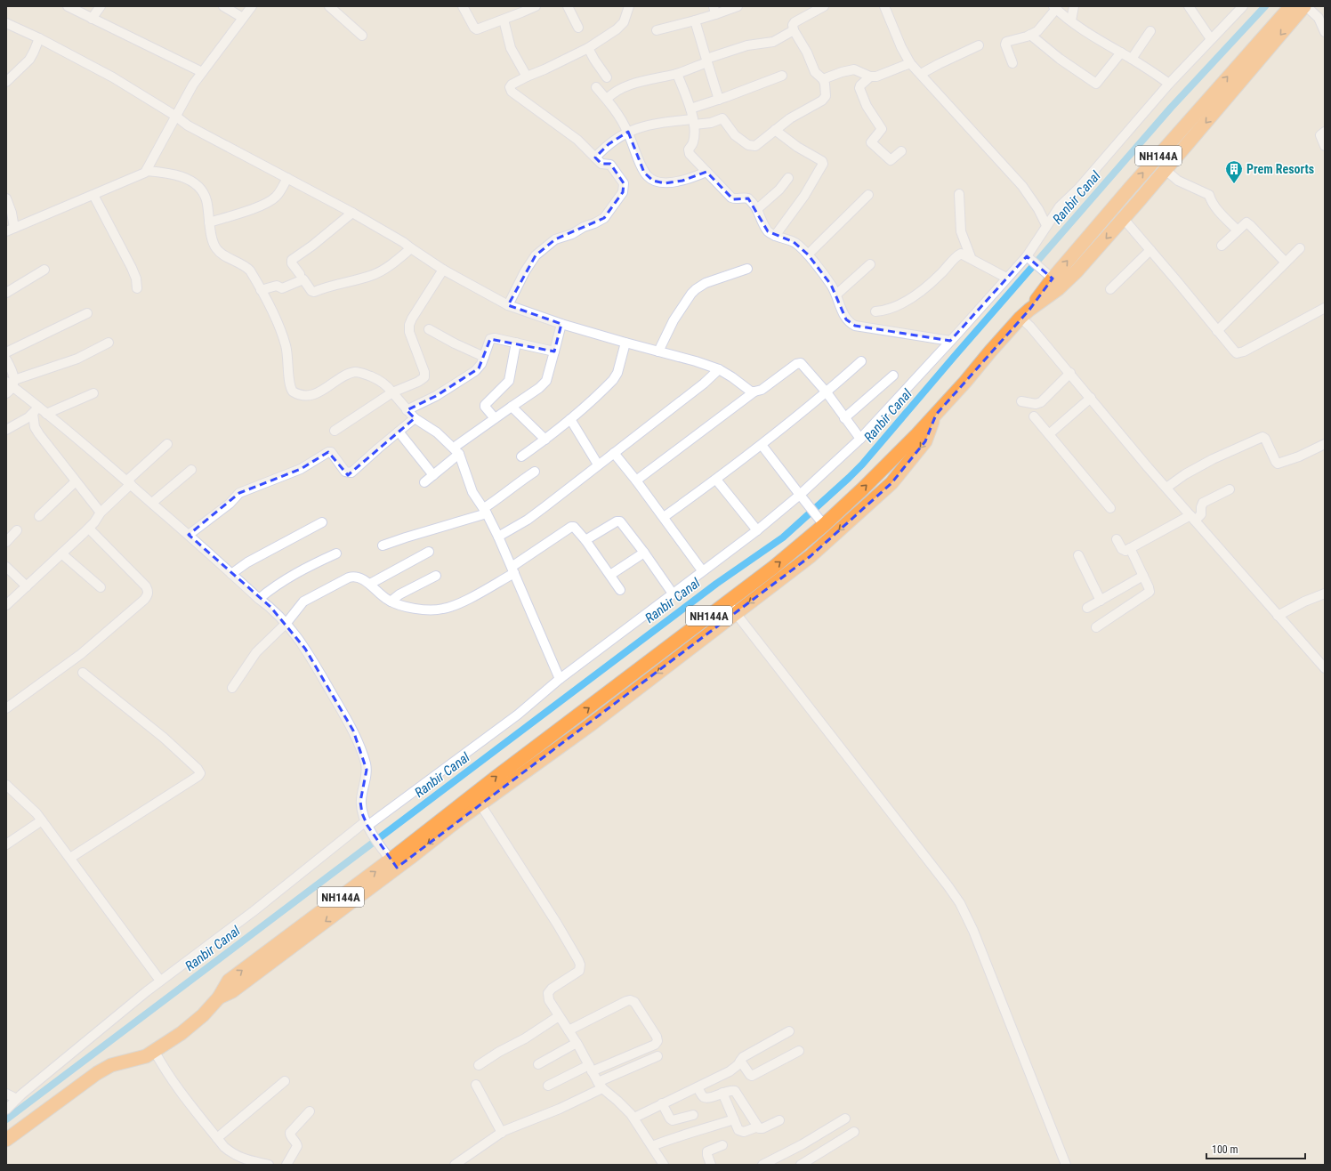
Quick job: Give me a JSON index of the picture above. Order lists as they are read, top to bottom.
{
  "streets": {
    "highway": ["NH144A"]
  },
  "water": ["Ranbir Canal"],
  "places": {
    "building": ["Prem Resorts"]
  },
  "scale_bar": "100 m"
}
